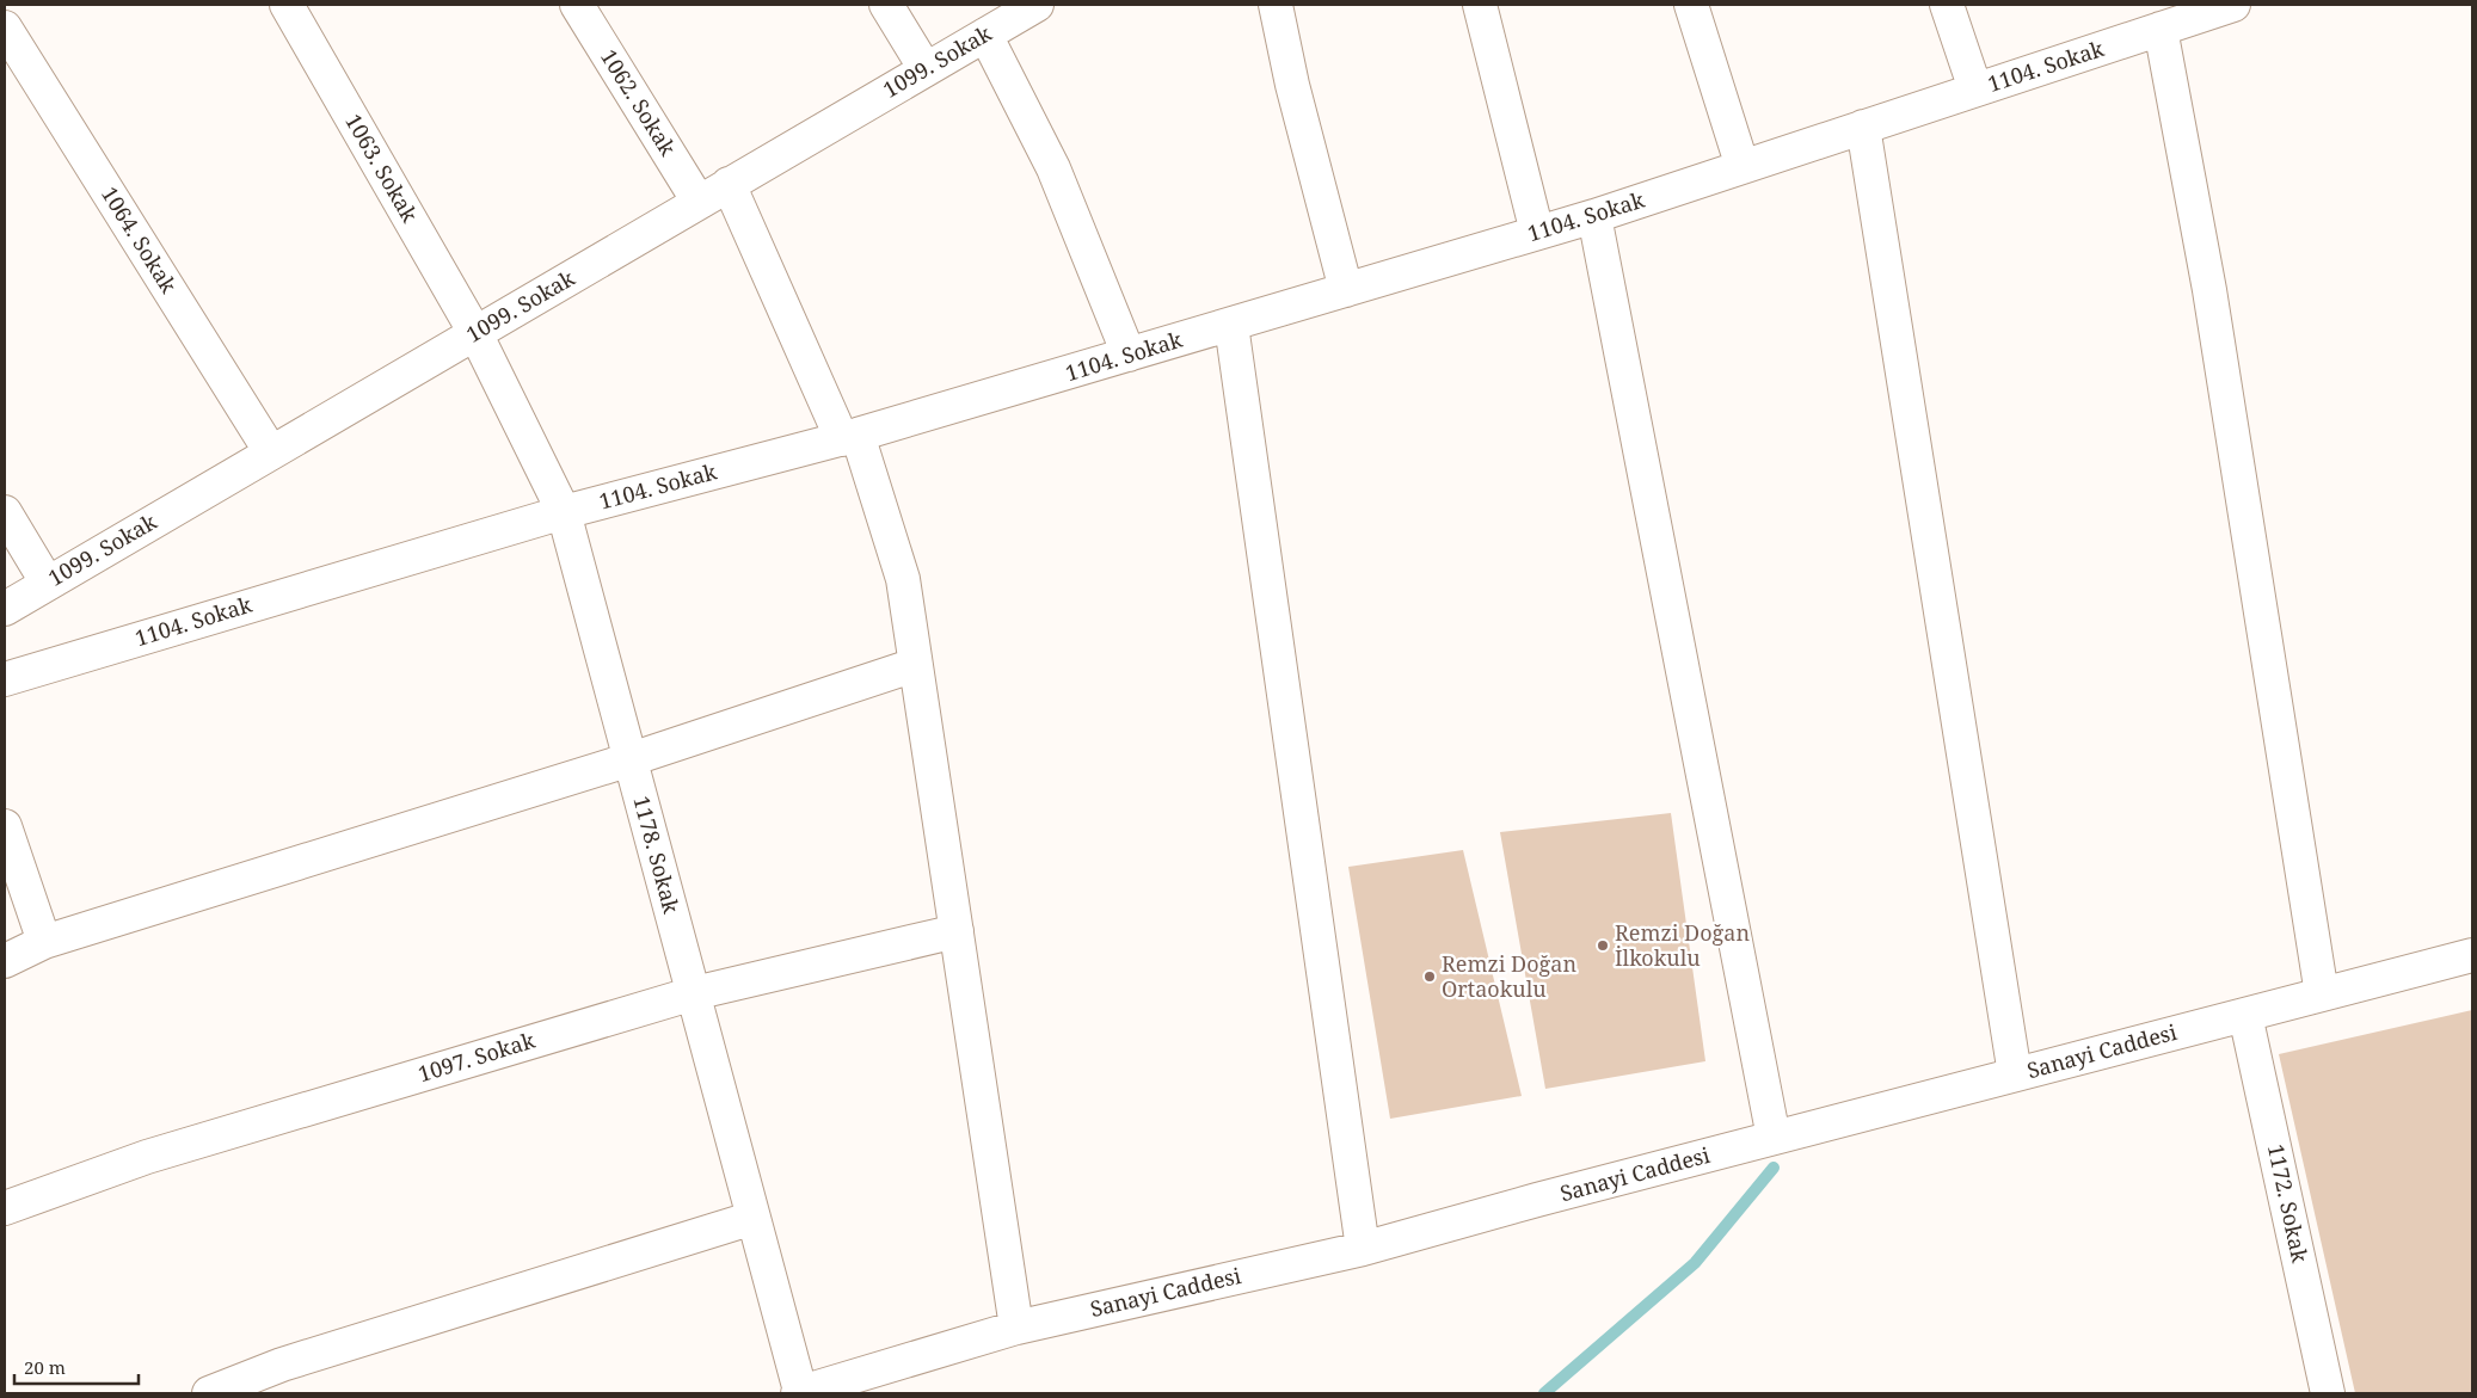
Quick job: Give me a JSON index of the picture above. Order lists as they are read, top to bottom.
{
  "streets": {
    "street": [
      "1099. Sokak",
      "1104. Sokak",
      "1062. Sokak",
      "1063. Sokak",
      "1064. Sokak",
      "1178. Sokak",
      "Sanayi Caddesi",
      "1097. Sokak",
      "1172. Sokak"
    ]
  },
  "crossings": [
    ["1099. Sokak", "1062. Sokak"],
    ["1099. Sokak", "1063. Sokak"],
    ["1099. Sokak", "1064. Sokak"],
    ["1099. Sokak", "1178. Sokak"],
    ["1104. Sokak", "1178. Sokak"],
    ["1063. Sokak", "1178. Sokak"],
    ["1178. Sokak", "Sanayi Caddesi"],
    ["1178. Sokak", "1097. Sokak"],
    ["Sanayi Caddesi", "1172. Sokak"]
  ],
  "places": ["Remzi Doğan İlkokulu", "Remzi Doğan Ortaokulu"],
  "scale_bar": "20 m"
}
